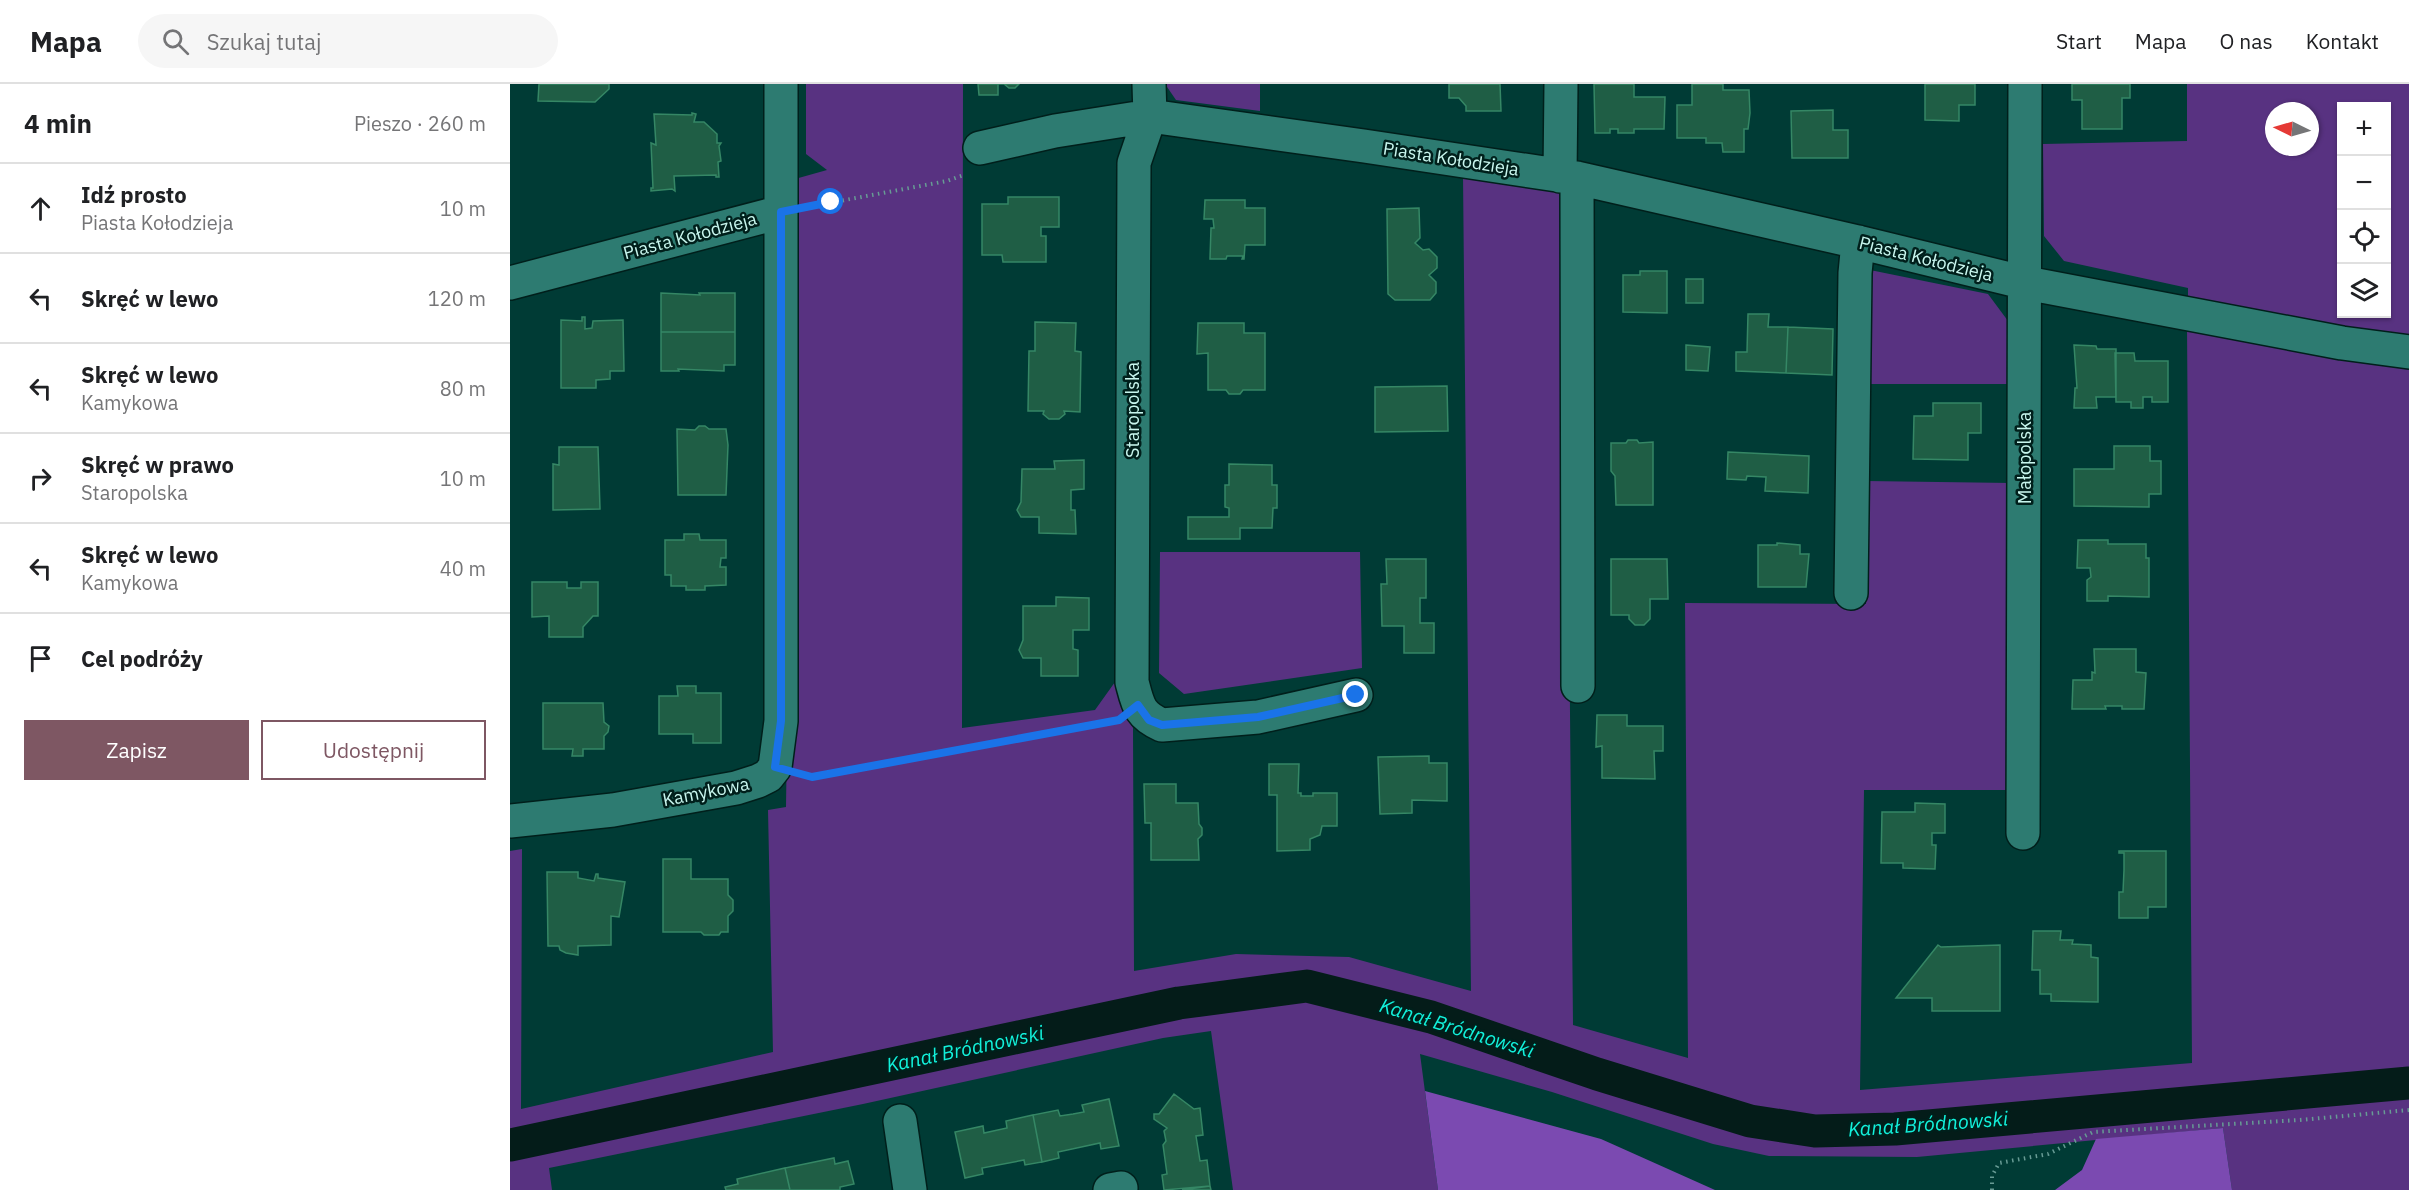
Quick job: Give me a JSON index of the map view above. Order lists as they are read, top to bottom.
{
  "streets": {
    "street": [
      "Piasta Kołodzieja",
      "Staropolska",
      "Małopolska",
      "Kamykowa"
    ]
  },
  "crossings": [
    ["Piasta Kołodzieja", "Staropolska"],
    ["Piasta Kołodzieja", "Małopolska"]
  ],
  "water": ["Kanał Bródnowski"],
  "north": "left",
  "page": {
    "header": "Mapa",
    "search": "Szukaj tutaj",
    "nav": [
      "Start",
      "Mapa",
      "O nas",
      "Kontakt"
    ],
    "heading": ["4 min", "Pieszo · 260 m"],
    "map_buttons": ["+", "−"],
    "list": [
      ["Idź prosto", "Piasta Kołodzieja", "10 m"],
      ["Skręć w lewo", "120 m"],
      ["Skręć w lewo", "Kamykowa", "80 m"],
      ["Skręć w prawo", "Staropolska", "10 m"],
      ["Skręć w lewo", "Kamykowa", "40 m"],
      "Cel podróży"
    ],
    "buttons": ["Zapisz", "Udostępnij"]
  }
}
